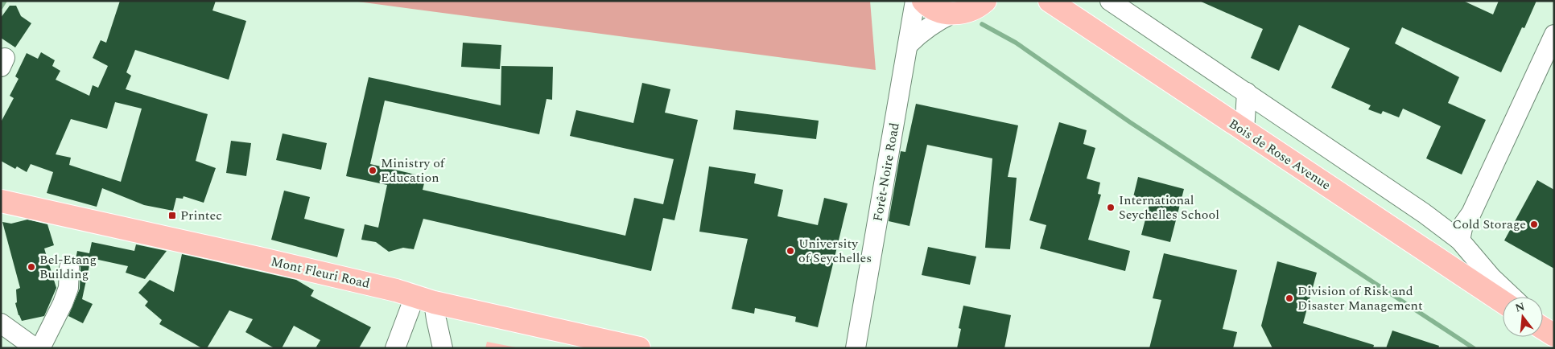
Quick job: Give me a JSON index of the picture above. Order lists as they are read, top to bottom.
{
  "streets": {
    "main road": ["Bois de Rose Avenue", "Mont Fleuri Road"],
    "street": ["Forêt-Noire Road"]
  },
  "places": {
    "other": [
      "Ministry of Education",
      "International Seychelles School",
      "Cold Storage",
      "University of Seychelles",
      "Bel-Etang Building",
      "Division of Risk and Disaster Management"
    ],
    "transit": ["Printec"]
  },
  "north": "top"
}
